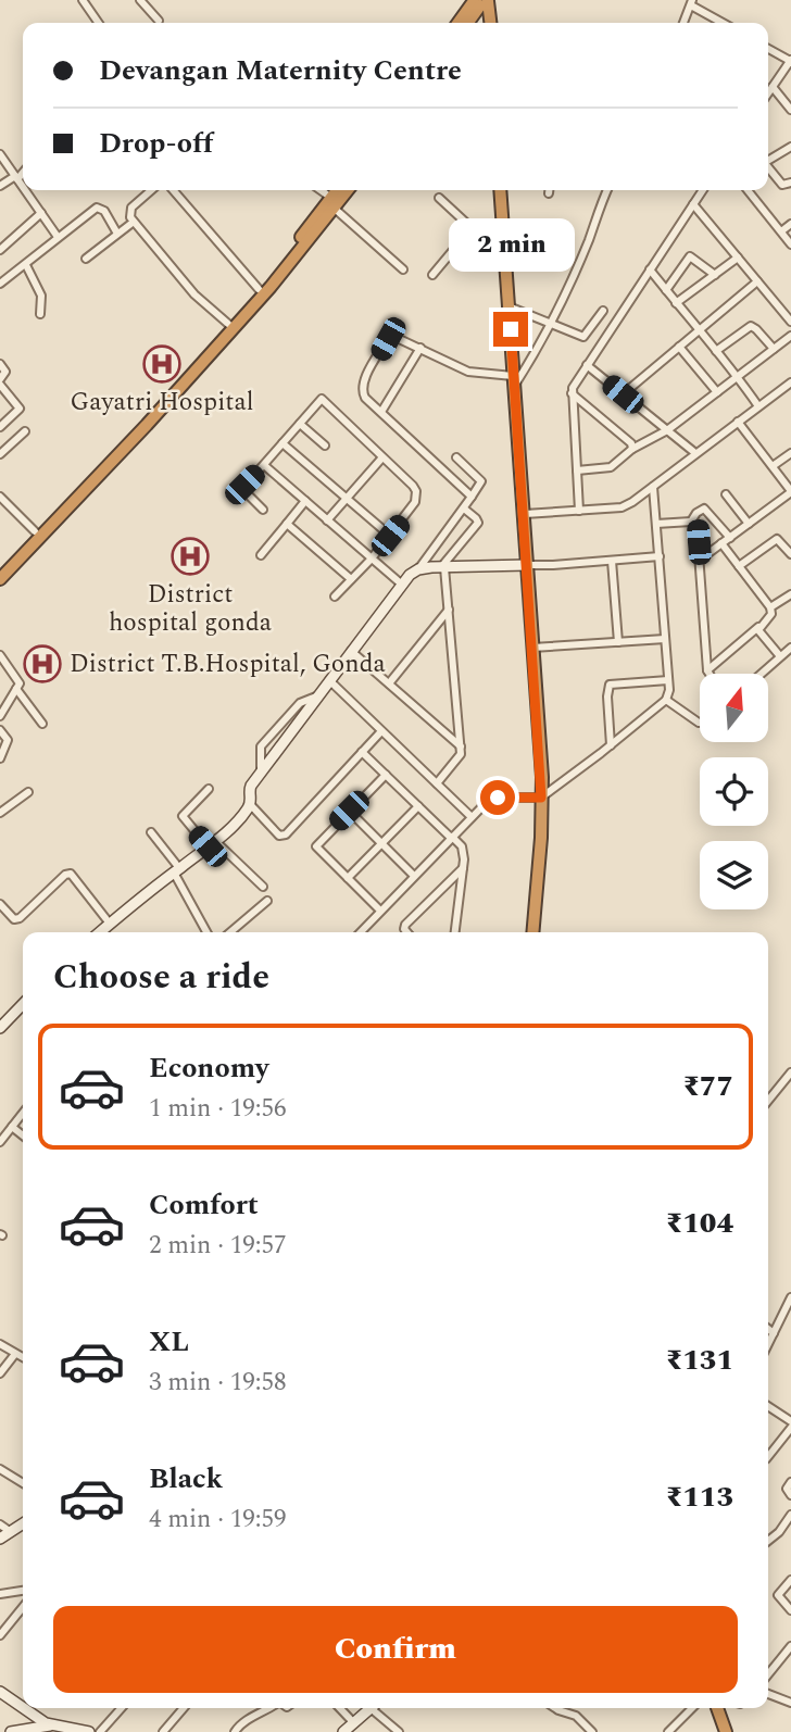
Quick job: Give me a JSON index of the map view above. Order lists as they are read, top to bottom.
{
  "places": {
    "hospital": ["Gayatri Hospital", "District hospital gonda", "District T.B.Hospital, Gonda"]
  },
  "north": "top",
  "page": {
    "banner": ["Devangan Maternity Centre", "Drop-off"],
    "bubble": "2 min",
    "heading": "Choose a ride",
    "list": [
      {
        "name": "Economy",
        "note": "1 min · 19:56",
        "value": "₹77"
      },
      {
        "name": "Comfort",
        "note": "2 min · 19:57",
        "value": "₹104"
      },
      {
        "name": "XL",
        "note": "3 min · 19:58",
        "value": "₹131"
      },
      {
        "name": "Black",
        "note": "4 min · 19:59",
        "value": "₹113"
      }
    ],
    "buttons": "Confirm"
  }
}
